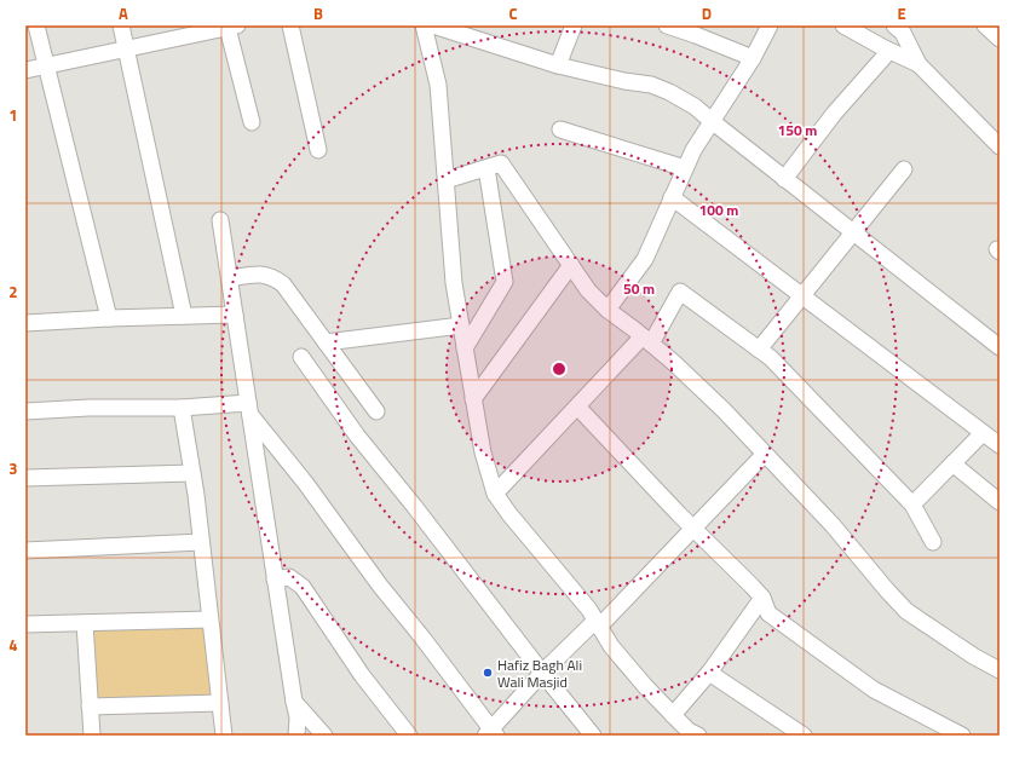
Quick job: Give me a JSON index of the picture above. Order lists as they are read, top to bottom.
{
  "places": ["Hafiz Bagh Ali Wali Masjid"],
  "grid": {
    "columns": [
      "A",
      "B",
      "C",
      "D",
      "E"
    ],
    "rows": [
      "1",
      "2",
      "3",
      "4"
    ]
  },
  "rings": ["150 m", "100 m", "50 m"]
}
